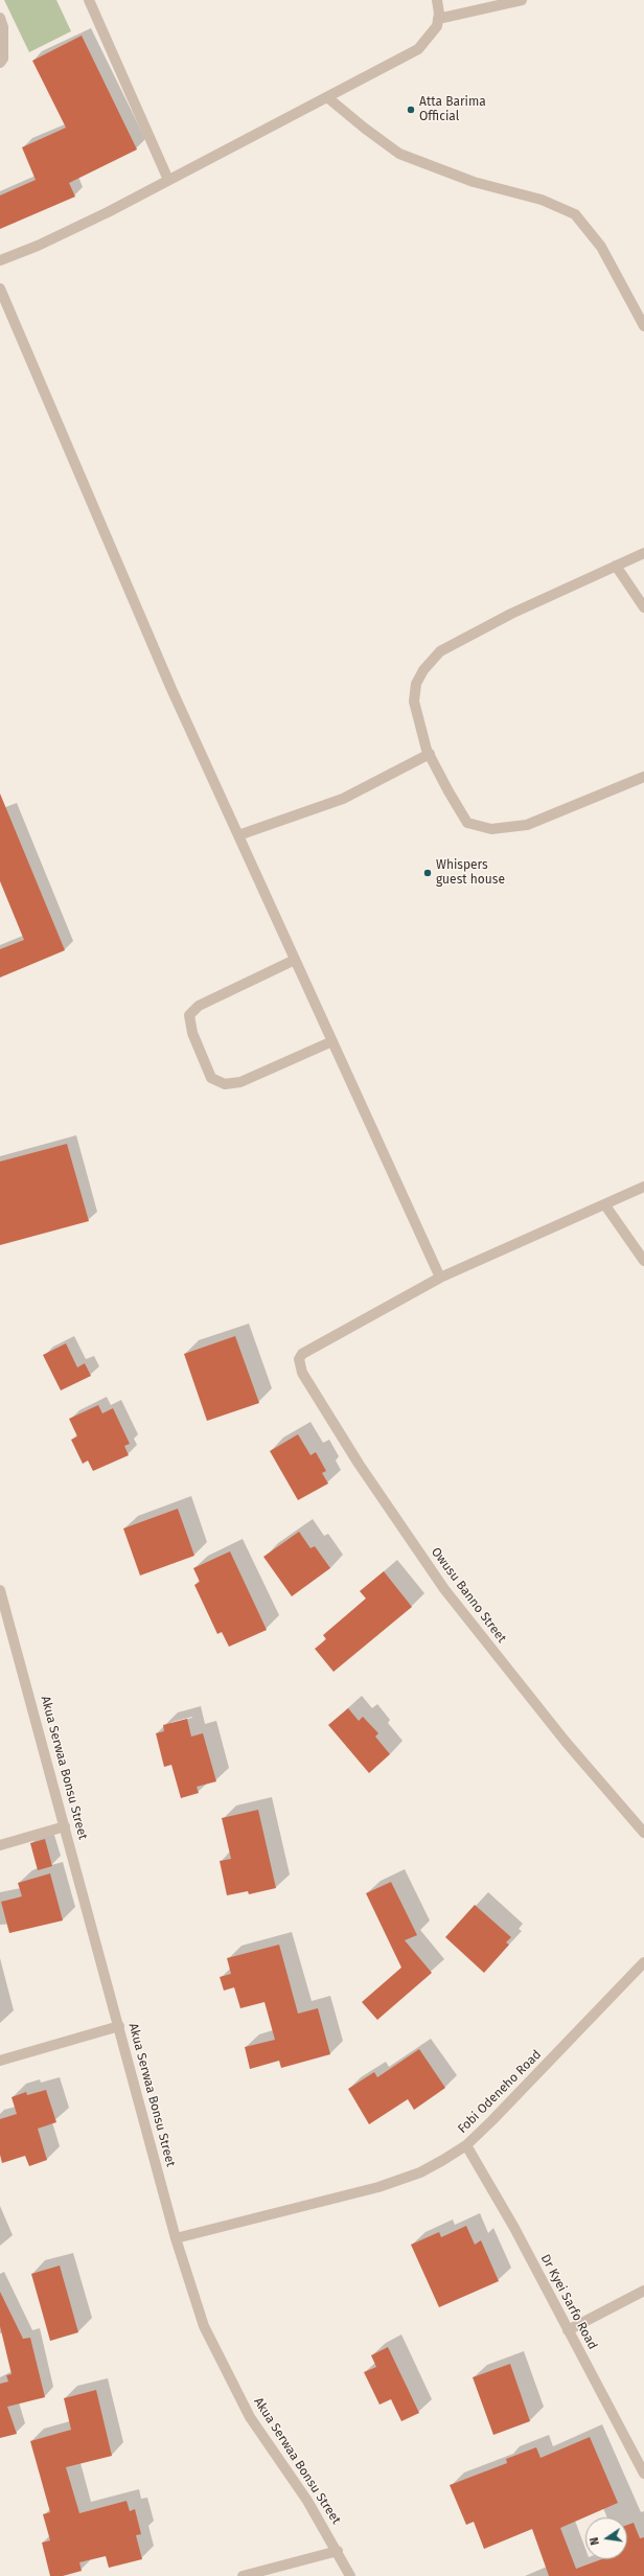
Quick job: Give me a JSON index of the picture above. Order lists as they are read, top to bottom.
{
  "streets": {
    "street": [
      "Owusu Banno Street",
      "Akua Serwaa Bonsu Street",
      "Fobi Odeneho Road",
      "Dr Kyei Sarfo Road"
    ]
  },
  "crossings": [
    ["Akua Serwaa Bonsu Street", "Fobi Odeneho Road"],
    ["Fobi Odeneho Road", "Dr Kyei Sarfo Road"]
  ],
  "places": ["Atta Barima Official", "Whispers guest house"],
  "north": "left"
}
